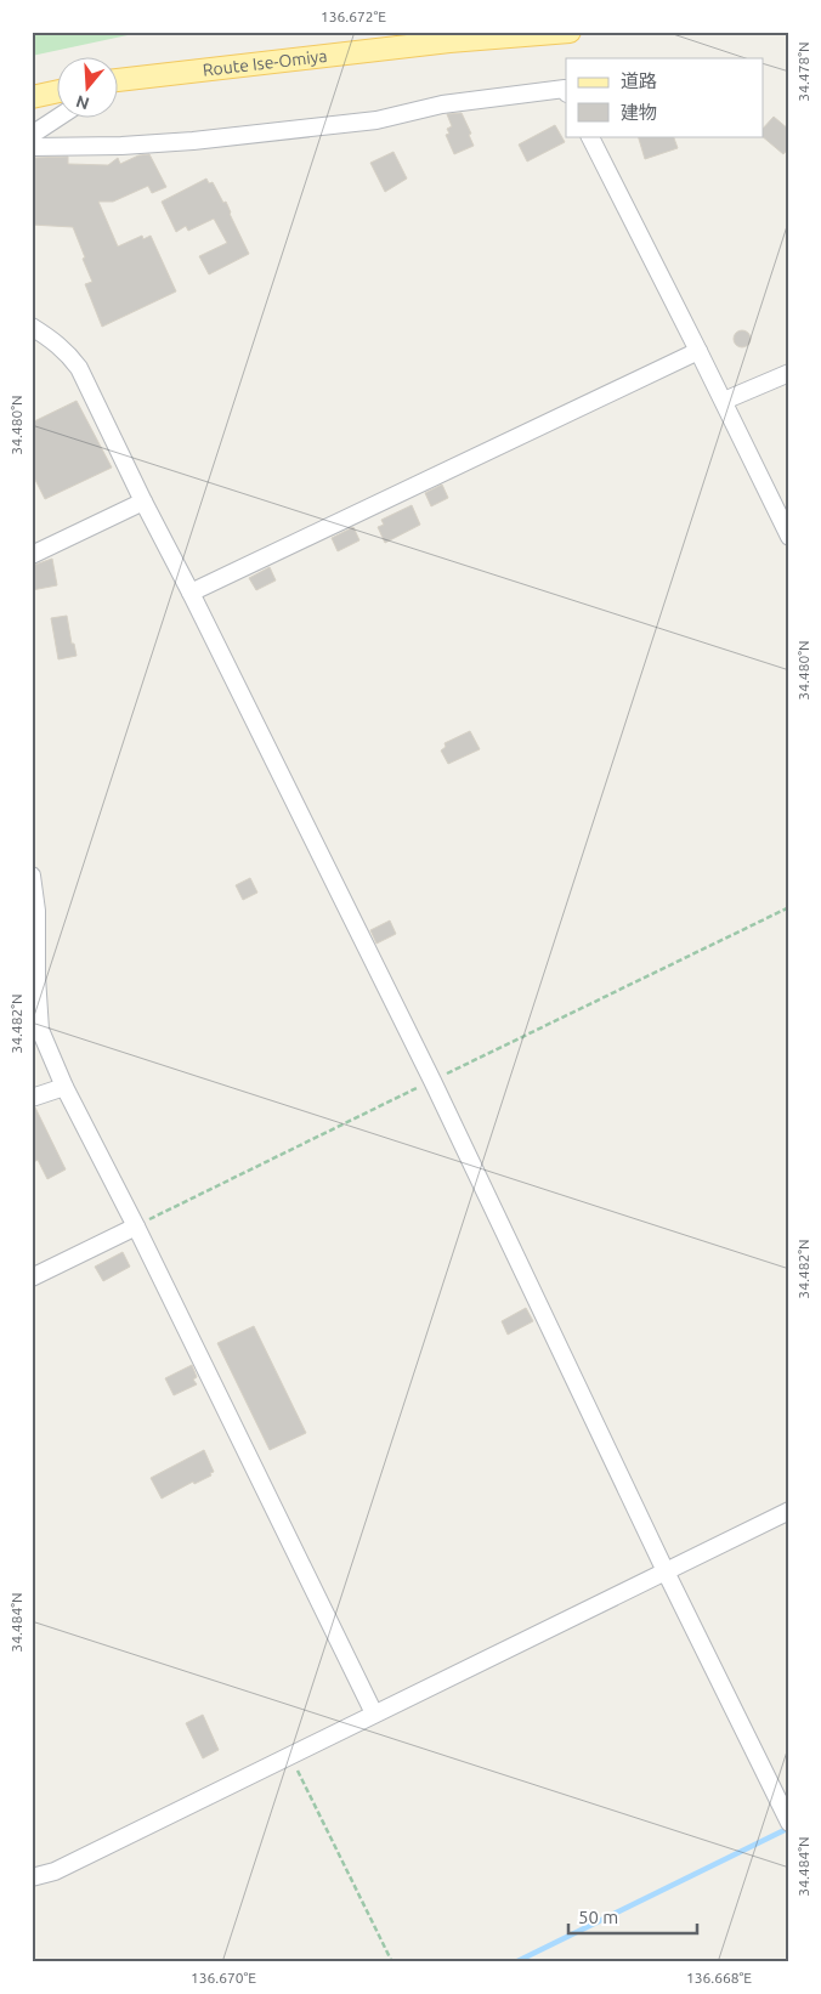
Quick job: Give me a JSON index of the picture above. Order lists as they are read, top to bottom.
{
  "streets": {
    "main road": ["Route Ise-Omiya"]
  },
  "legend": ["道路", "建物"],
  "scale_bar": "50 m",
  "north": "bottom",
  "coordinates": [
    "136.672°E",
    "34.478°N",
    "34.480°N",
    "34.482°N",
    "34.484°N",
    "136.670°E",
    "136.668°E"
  ]
}
